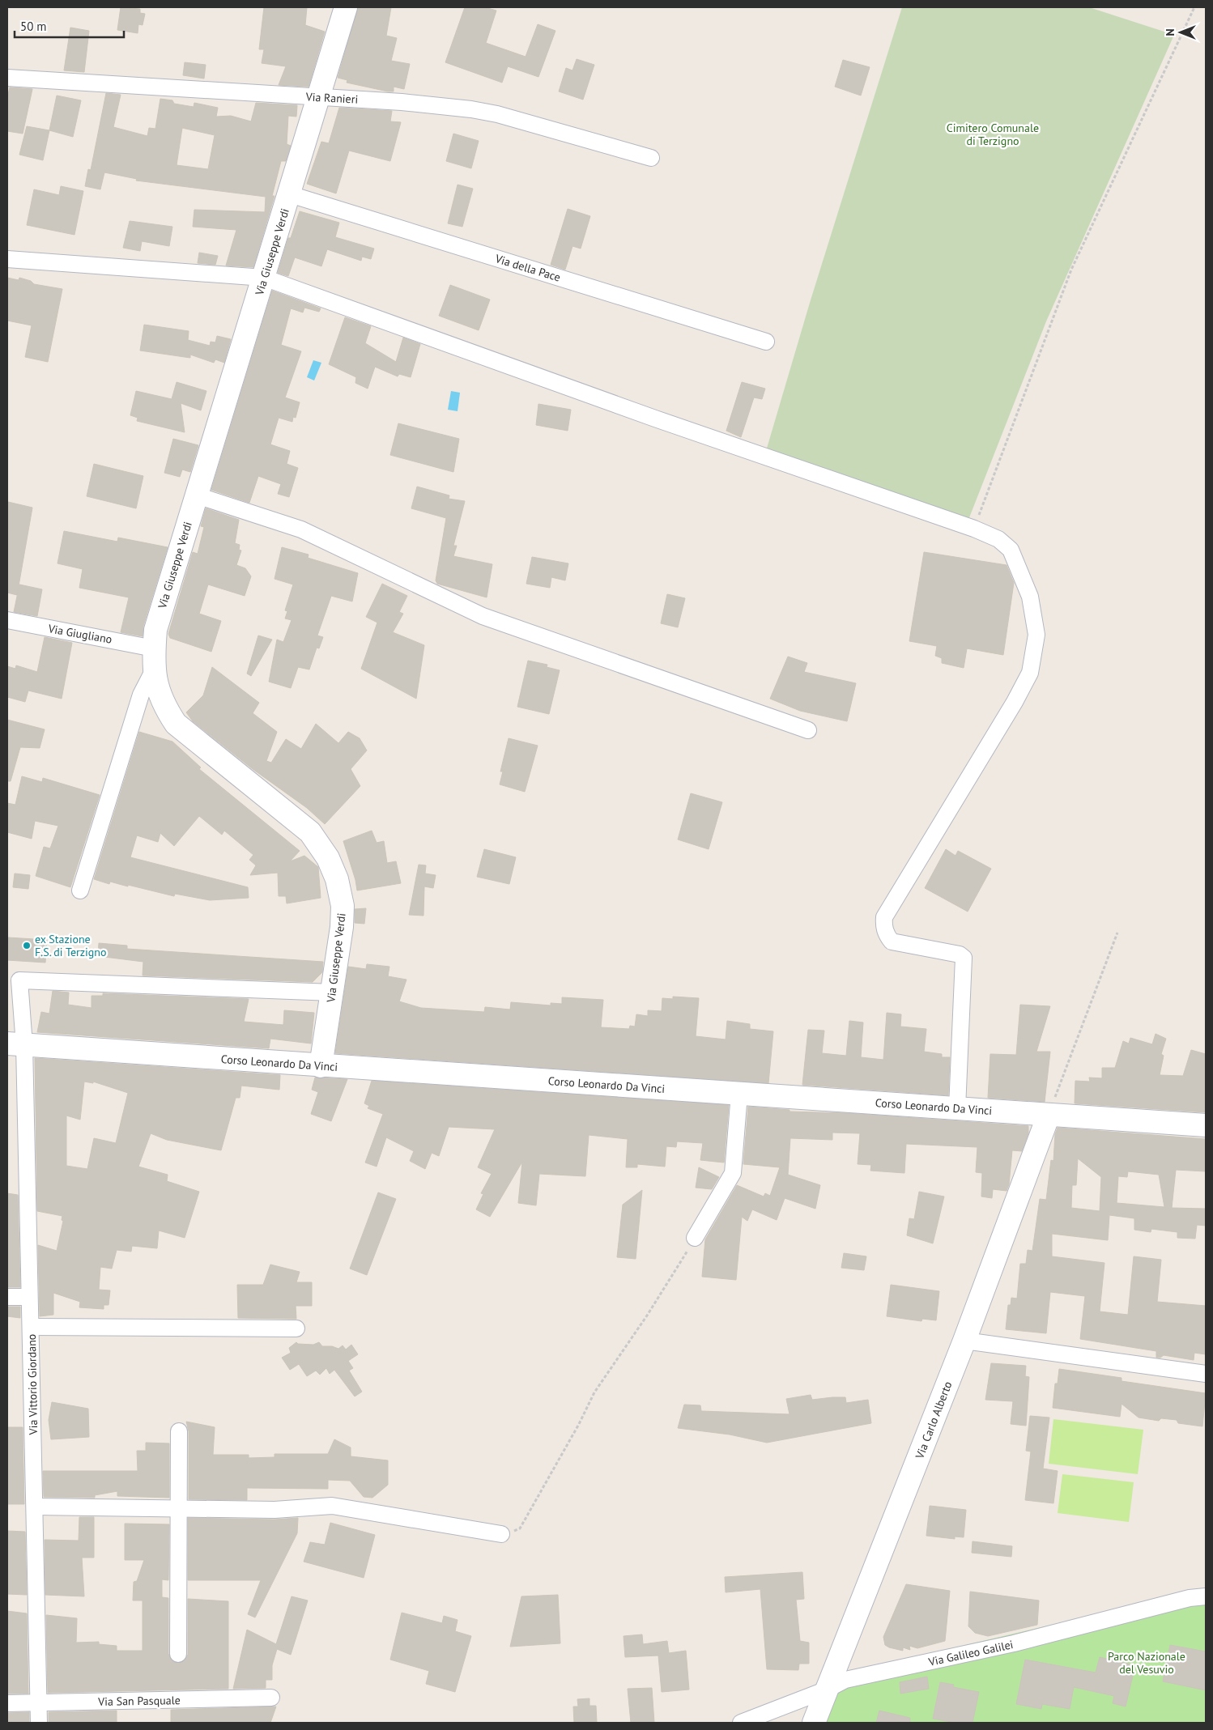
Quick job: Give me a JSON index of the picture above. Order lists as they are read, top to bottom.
{
  "streets": {
    "street": [
      "Via Ranieri",
      "Via Giuseppe Verdi",
      "Via della Pace",
      "Via Giugliano",
      "Corso Leonardo Da Vinci",
      "Via Vittorio Giordano",
      "Via Carlo Alberto",
      "Via Galileo Galilei",
      "Via San Pasquale"
    ]
  },
  "crossings": [
    ["Via Ranieri", "Via Giuseppe Verdi"],
    ["Via Giuseppe Verdi", "Via della Pace"],
    ["Via Giuseppe Verdi", "Via Giugliano"],
    ["Via Giuseppe Verdi", "Corso Leonardo Da Vinci"],
    ["Via Giuseppe Verdi", "Via Vittorio Giordano"],
    ["Corso Leonardo Da Vinci", "Via Vittorio Giordano"],
    ["Corso Leonardo Da Vinci", "Via Carlo Alberto"],
    ["Via Vittorio Giordano", "Via San Pasquale"],
    ["Via Carlo Alberto", "Via Galileo Galilei"]
  ],
  "parks": ["Cimitero Comunale di Terzigno", "Parco Nazionale del Vesuvio"],
  "places": ["ex Stazione F.S. di Terzigno"],
  "scale_bar": "50 m",
  "north": "left"
}
